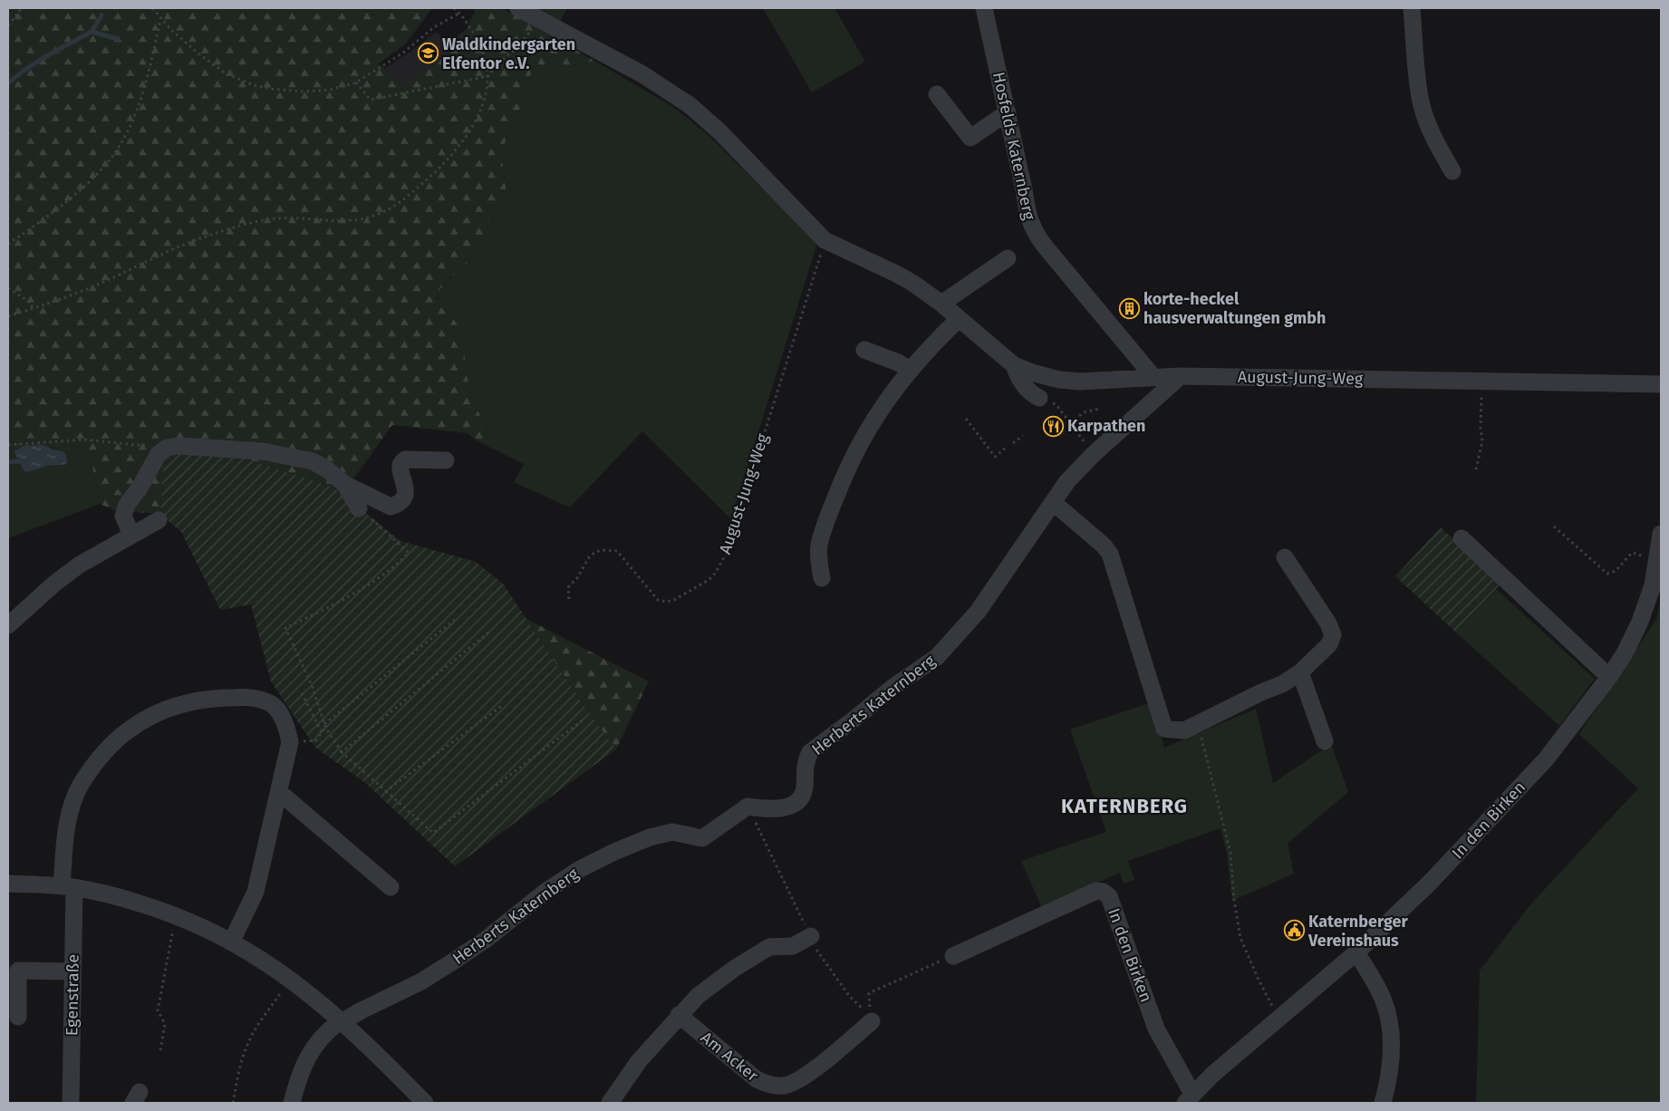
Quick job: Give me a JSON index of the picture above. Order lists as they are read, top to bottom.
{
  "streets": {
    "street": [
      "Hosfelds Katernberg",
      "August-Jung-Weg",
      "Herberts Katernberg",
      "In den Birken",
      "Egenstraße",
      "Am Acker"
    ]
  },
  "crossings": [
    ["Hosfelds Katernberg", "August-Jung-Weg"],
    ["August-Jung-Weg", "Herberts Katernberg"]
  ],
  "districts": ["KATERNBERG"],
  "places": {
    "school or university": ["Waldkindergarten Elfentor e.V."],
    "building": ["korte-heckel hausverwaltungen gmbh"],
    "restaurant": ["Karpathen"],
    "public building": ["Katernberger Vereinshaus"]
  }
}
